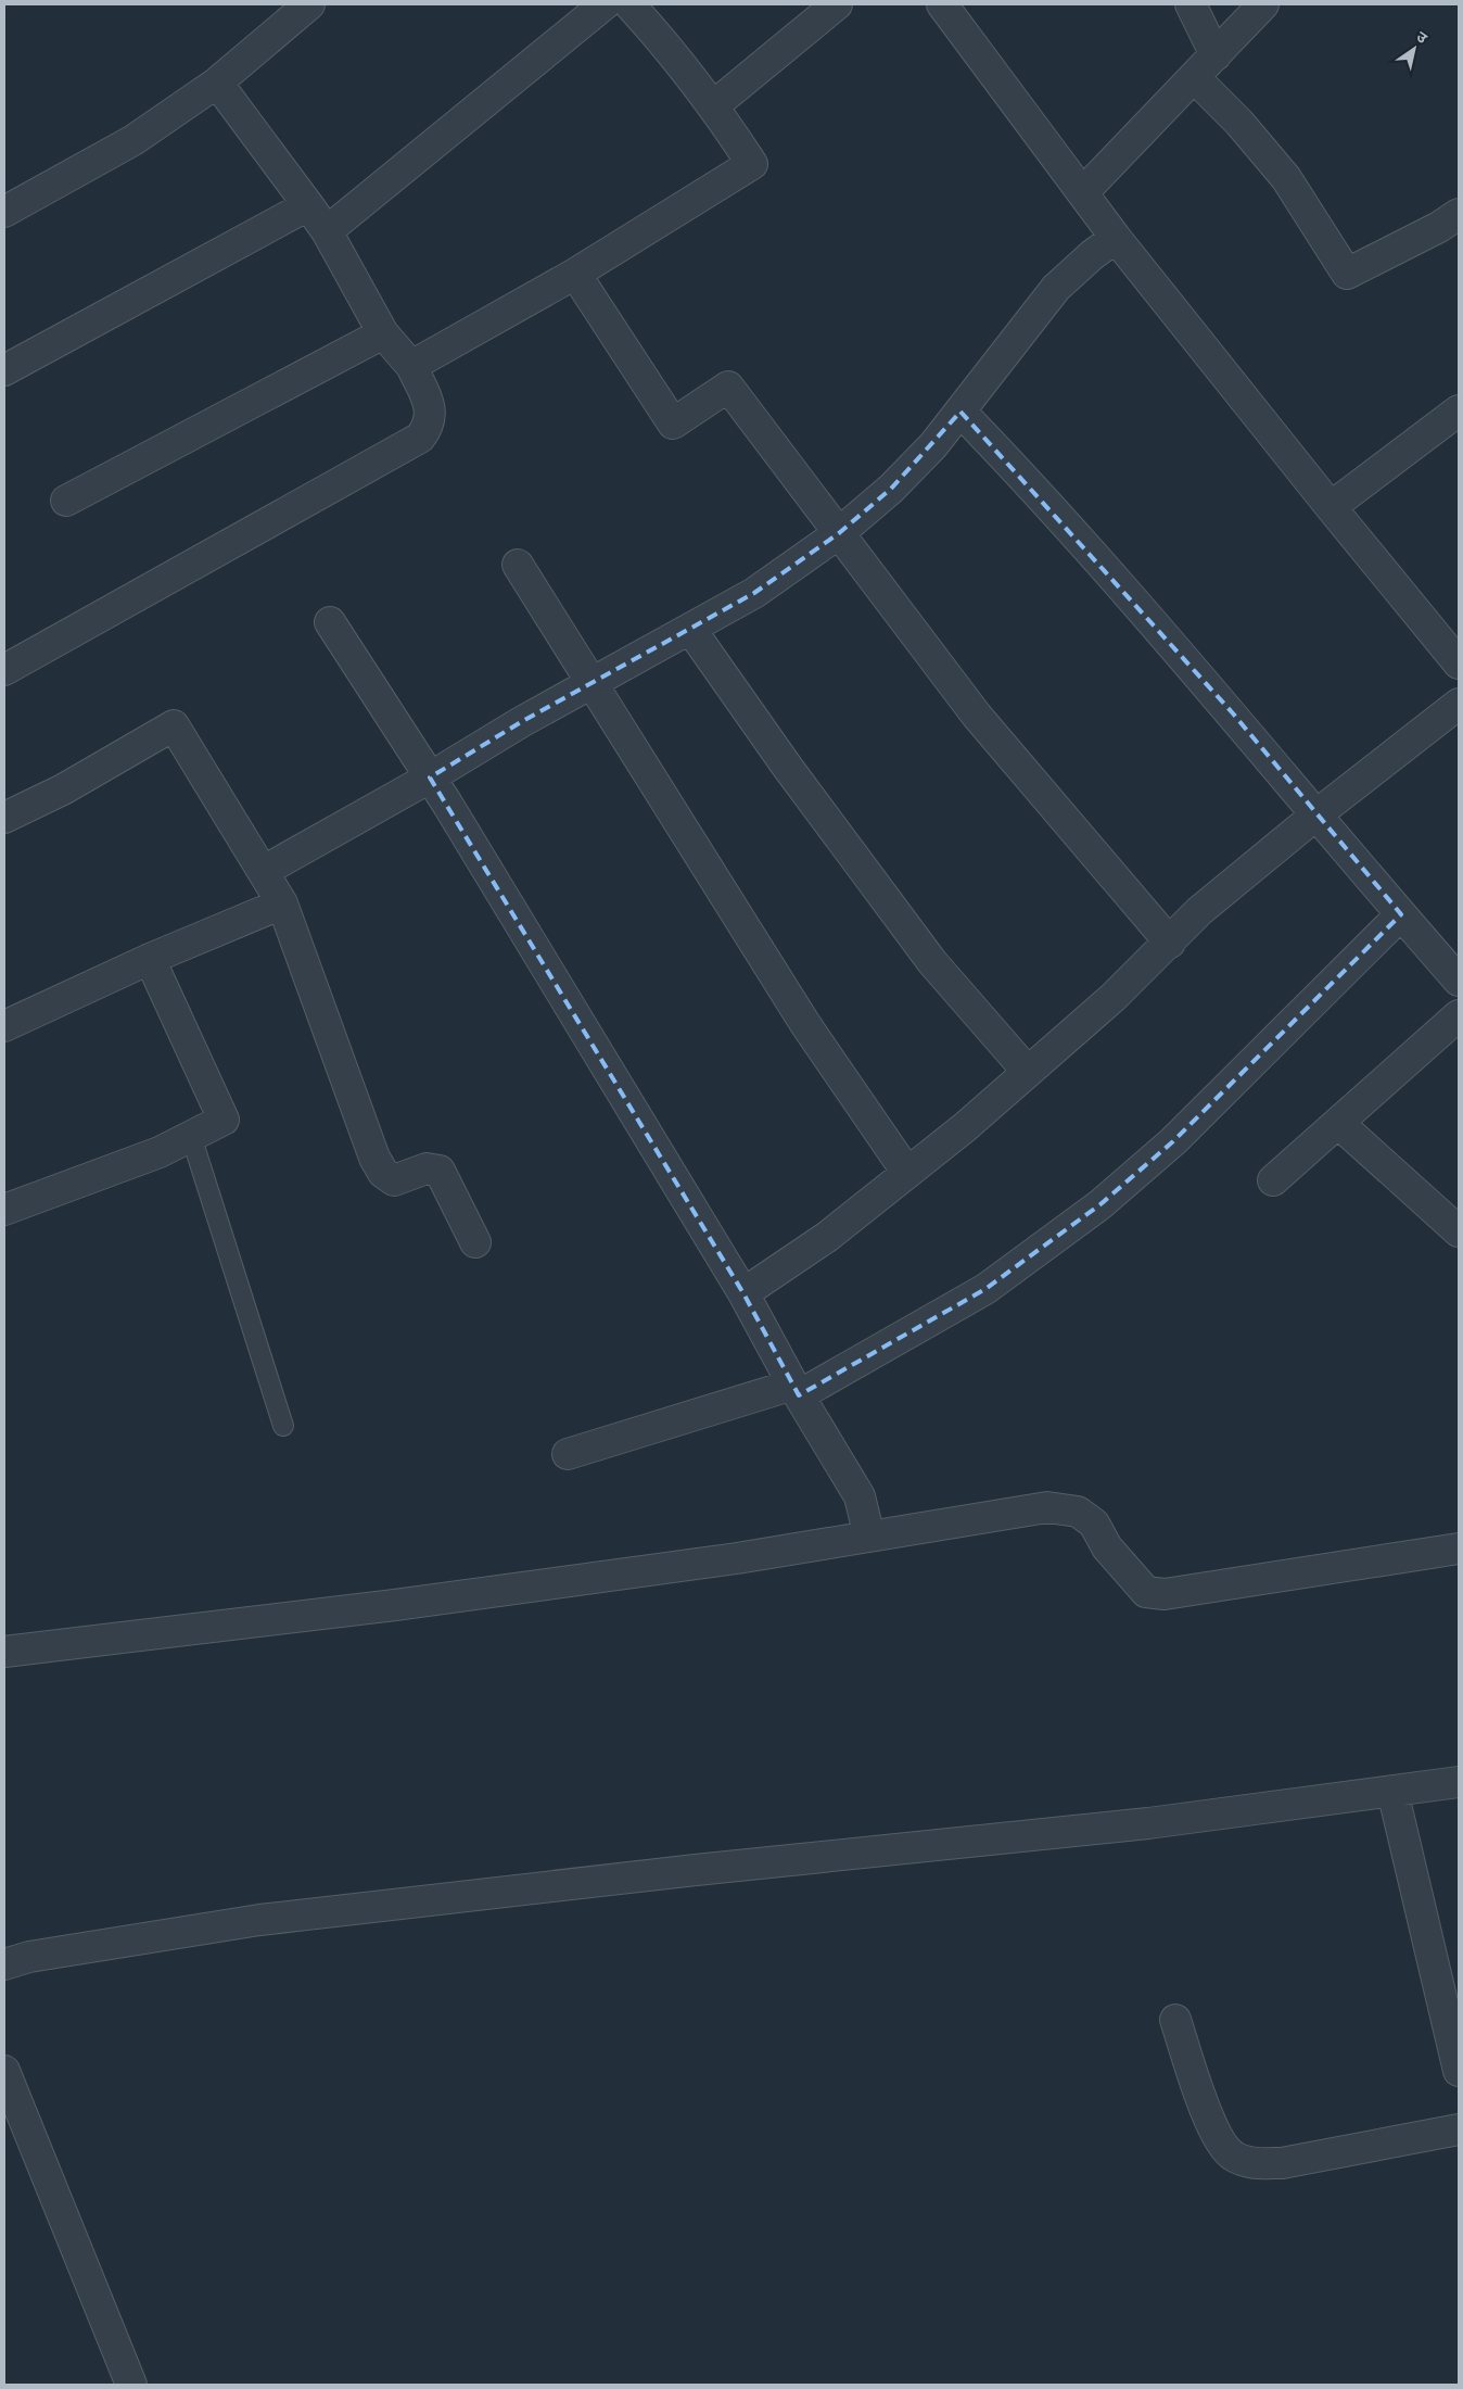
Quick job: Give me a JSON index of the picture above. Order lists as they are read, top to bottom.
{
  "north": "top right"
}
